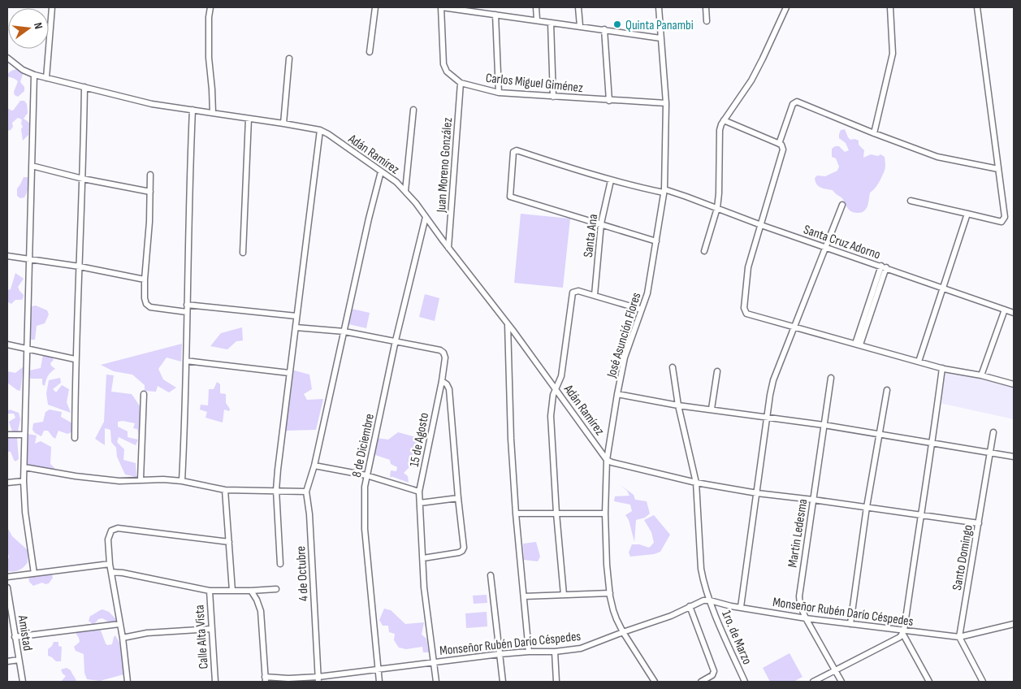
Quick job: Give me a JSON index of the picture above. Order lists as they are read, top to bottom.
{
  "streets": {
    "street": [
      "Carlos Miguel Giménez",
      "Adán Ramírez",
      "Juan Moreno González",
      "Santa Ana",
      "Santa Cruz Adorno",
      "José Asunción Flores",
      "15 de Agosto",
      "8 de Diciembre",
      "Martin Ledesma",
      "Santo Domingo",
      "4 de Octubre",
      "Monseñor Rubén Darío Céspedes",
      "Amistad",
      "Calle Alta Vista",
      "1ro. de Marzo"
    ]
  },
  "crossings": [
    ["Carlos Miguel Giménez", "Juan Moreno González"],
    ["Carlos Miguel Giménez", "José Asunción Flores"],
    ["Adán Ramírez", "Juan Moreno González"],
    ["Adán Ramírez", "José Asunción Flores"],
    ["Adán Ramírez", "8 de Diciembre"],
    ["Adán Ramírez", "4 de Octubre"],
    ["Santa Ana", "Santa Cruz Adorno"],
    ["Santa Cruz Adorno", "José Asunción Flores"],
    ["José Asunción Flores", "Monseñor Rubén Darío Céspedes"],
    ["15 de Agosto", "8 de Diciembre"],
    ["15 de Agosto", "4 de Octubre"],
    ["15 de Agosto", "Monseñor Rubén Darío Céspedes"],
    ["8 de Diciembre", "Monseñor Rubén Darío Céspedes"],
    ["Martin Ledesma", "Monseñor Rubén Darío Céspedes"],
    ["Santo Domingo", "Monseñor Rubén Darío Céspedes"],
    ["4 de Octubre", "Monseñor Rubén Darío Céspedes"],
    ["Monseñor Rubén Darío Céspedes", "1ro. de Marzo"]
  ],
  "places": ["Quinta Panambi"],
  "north": "right"
}
